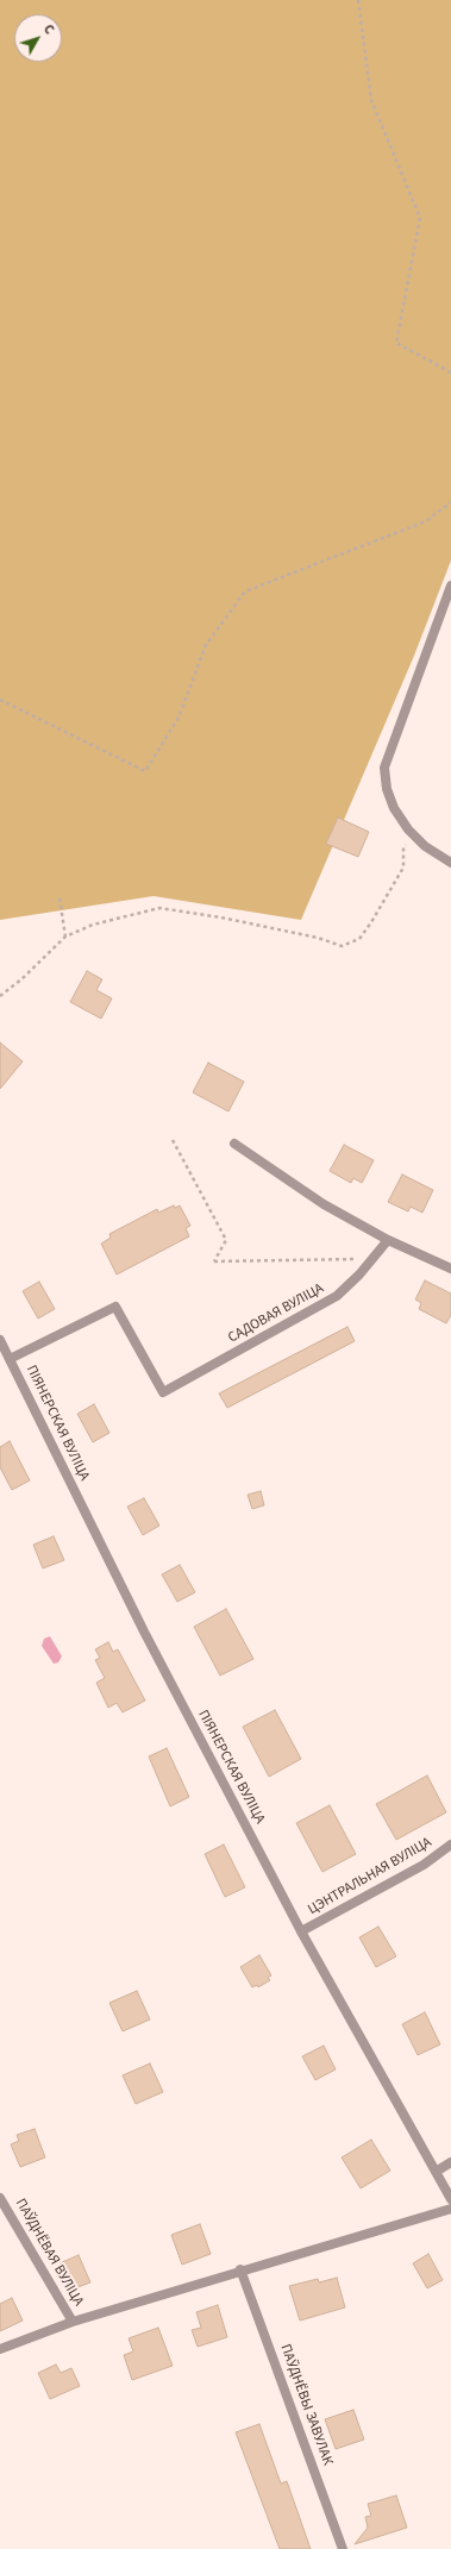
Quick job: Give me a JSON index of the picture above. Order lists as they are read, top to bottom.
{
  "streets": {
    "street": [
      "САДОВАЯ ВУЛІЦА",
      "ПІЯНЕРСКАЯ ВУЛІЦА",
      "ЦЭНТРАЛЬНАЯ ВУЛІЦА",
      "ПАЎДНЁВАЯ ВУЛІЦА",
      "ПАЎДНЁВЫ ЗАВУЛАК"
    ]
  },
  "crossings": [
    ["САДОВАЯ ВУЛІЦА", "ПІЯНЕРСКАЯ ВУЛІЦА"],
    ["ПІЯНЕРСКАЯ ВУЛІЦА", "ЦЭНТРАЛЬНАЯ ВУЛІЦА"]
  ],
  "north": "top right"
}
